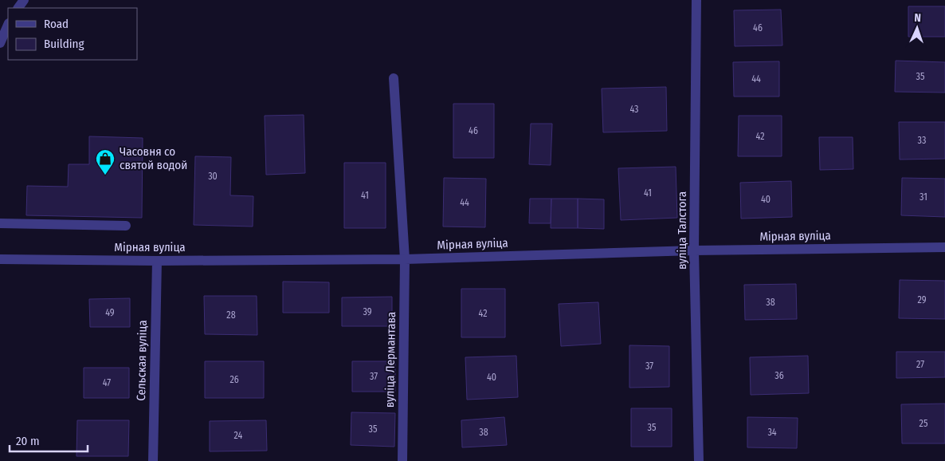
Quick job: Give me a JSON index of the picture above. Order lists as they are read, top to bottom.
{
  "streets": {
    "street": [
      "вуліца Талстога",
      "Мірная вуліца",
      "вуліца Лермантава",
      "Сельская вуліца"
    ]
  },
  "crossings": [
    ["вуліца Талстога", "Мірная вуліца"],
    ["Мірная вуліца", "вуліца Лермантава"],
    ["Мірная вуліца", "Сельская вуліца"]
  ],
  "places": {
    "shop": ["Часовня со святой водой"]
  },
  "house_numbers": [
    "46",
    "35",
    "44",
    "43",
    "46",
    "42",
    "33",
    "30",
    "41",
    "41",
    "31",
    "40",
    "44",
    "29",
    "38",
    "39",
    "49",
    "42",
    "28",
    "27",
    "37",
    "36",
    "37",
    "40",
    "26",
    "47",
    "25",
    "35",
    "35",
    "38",
    "34",
    "24"
  ],
  "legend": ["Road", "Building"],
  "scale_bar": "20 m",
  "north": "top"
}
